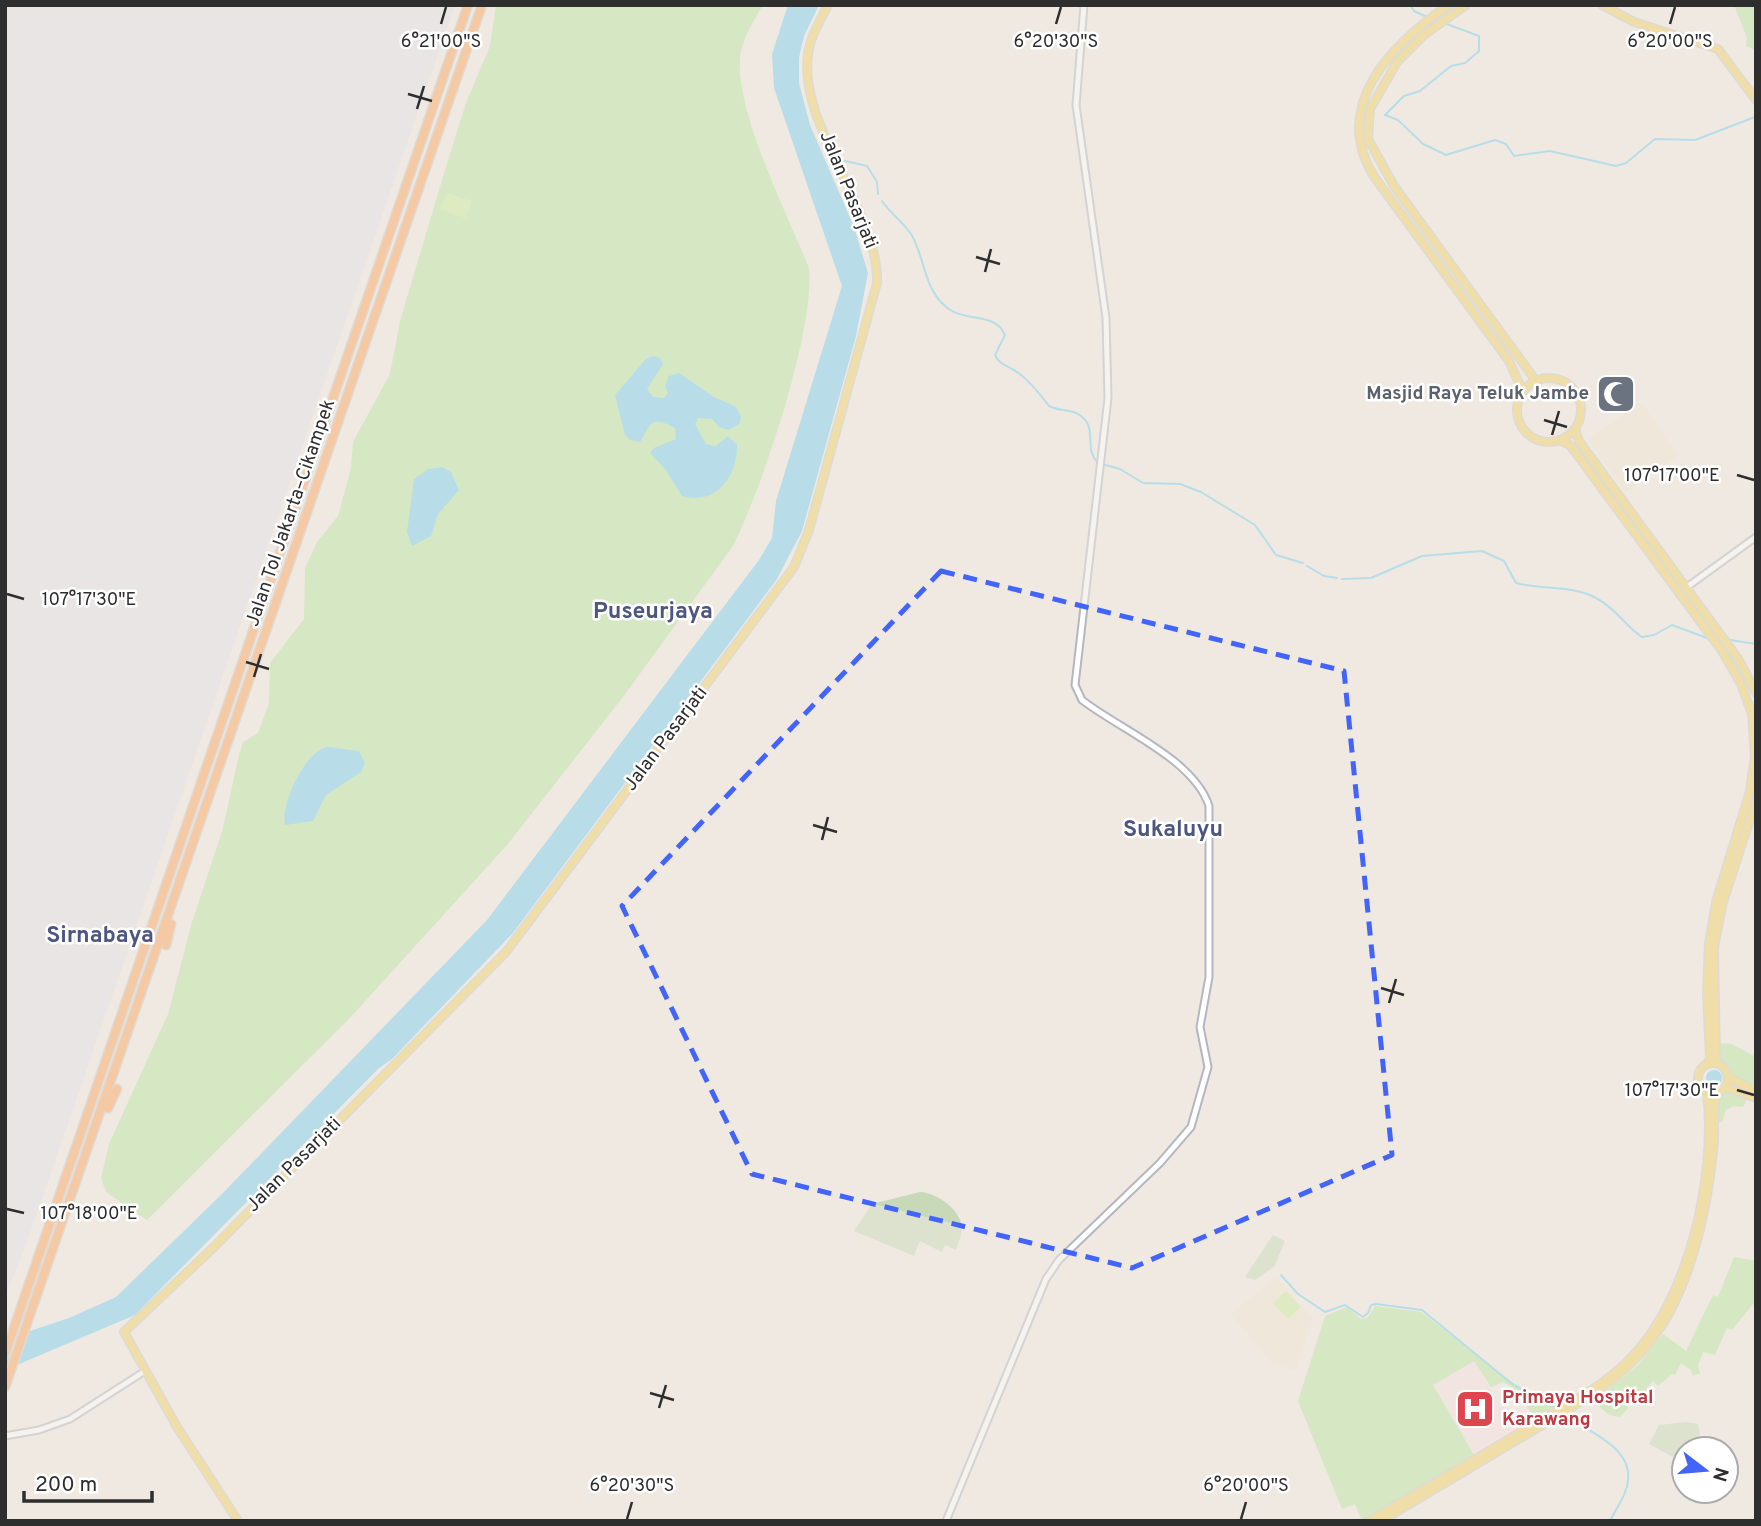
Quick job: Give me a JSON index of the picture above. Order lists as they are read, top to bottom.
{
  "streets": {
    "highway": ["Jalan Tol Jakarta–Cikampek"],
    "main road": ["Jalan Pasarjati"]
  },
  "districts": ["Puseurjaya", "Sukaluyu", "Sirnabaya"],
  "places": {
    "mosque": ["Masjid Raya Teluk Jambe"],
    "hospital": ["Primaya Hospital Karawang"]
  },
  "scale_bar": "200 m",
  "north": "right",
  "coordinates": [
    "6°21'00\"S",
    "6°20'30\"S",
    "6°20'00\"S",
    "107°17'00\"E",
    "107°17'30\"E",
    "107°18'00\"E"
  ]
}
